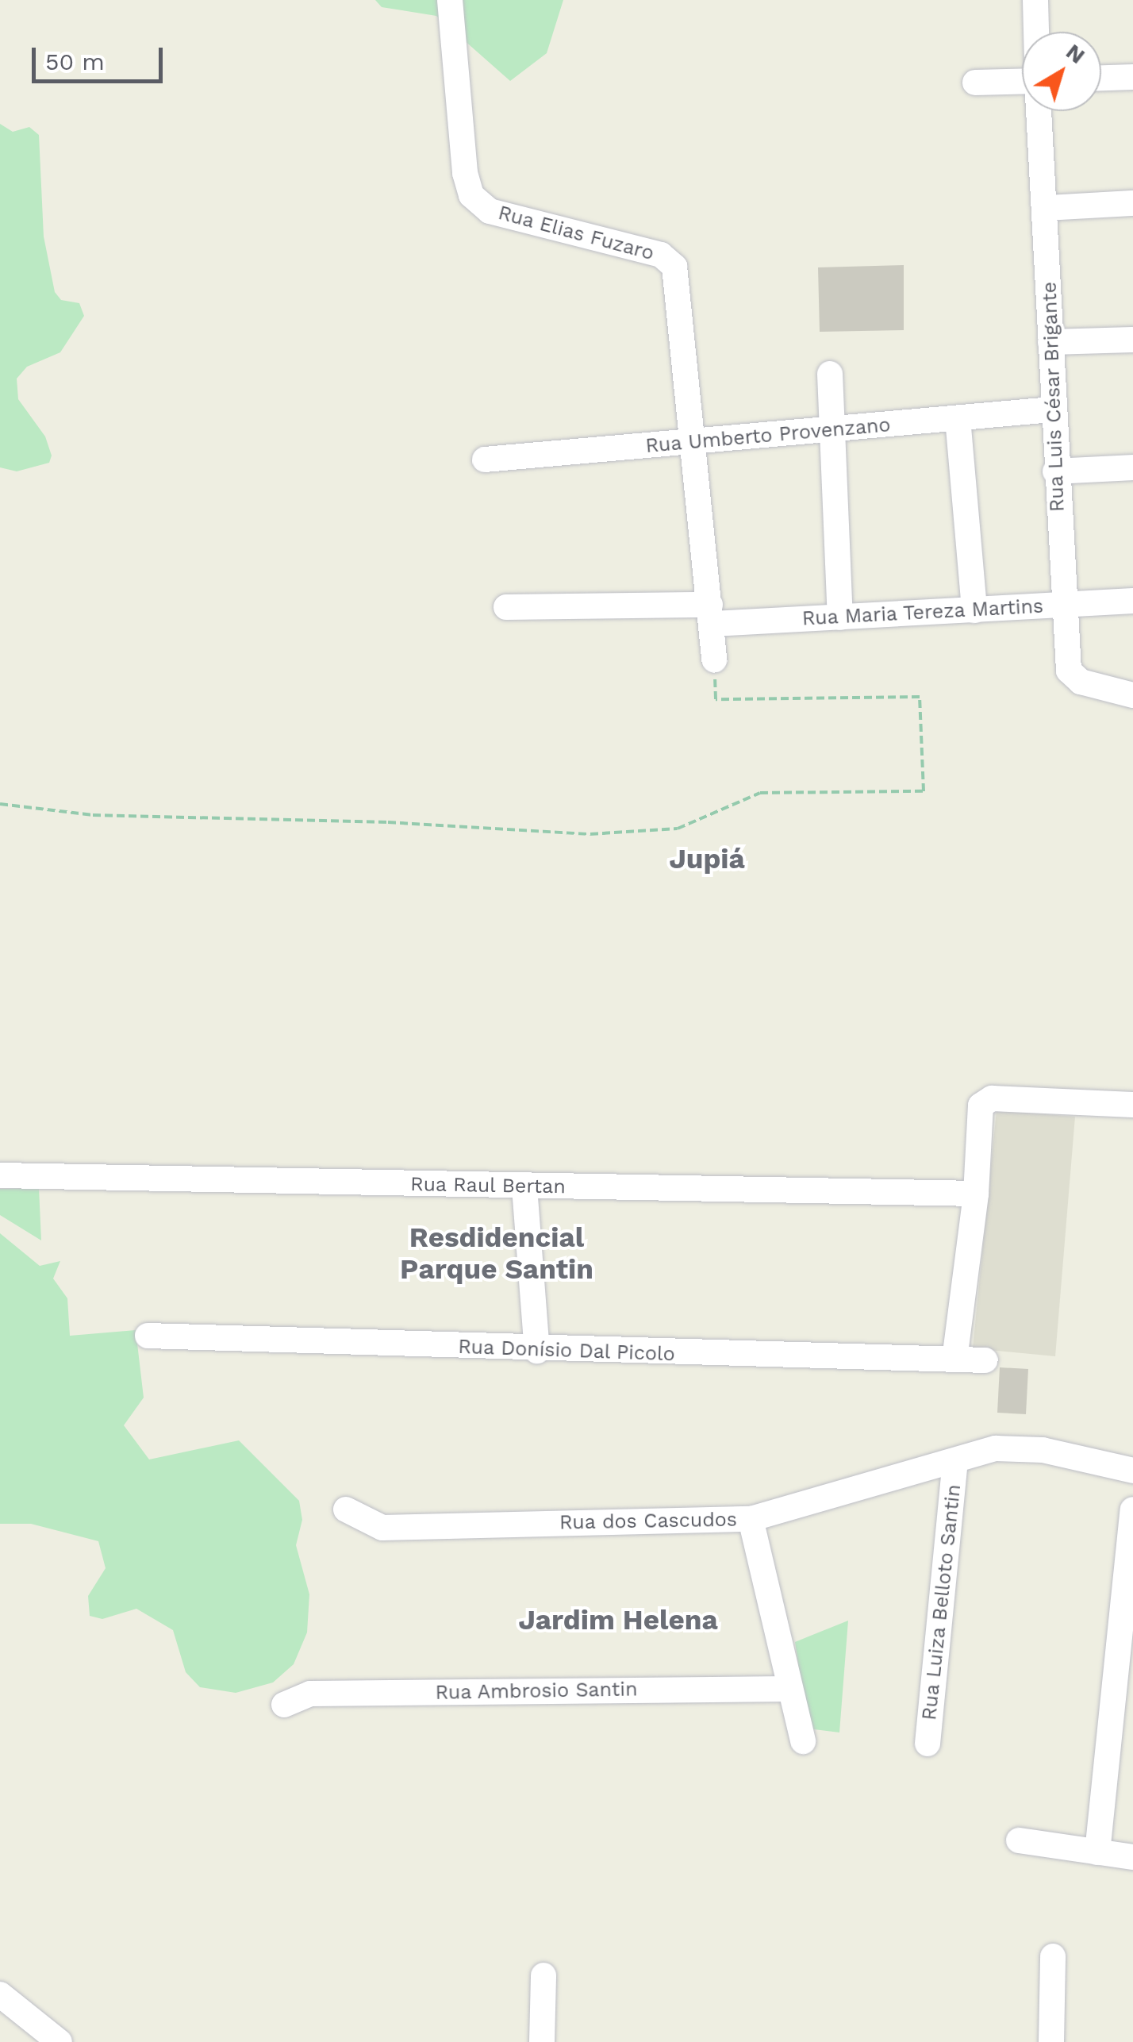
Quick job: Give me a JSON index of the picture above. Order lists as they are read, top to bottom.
{
  "streets": {
    "street": [
      "Rua Elias Fuzaro",
      "Rua Luis César Brigante",
      "Rua Umberto Provenzano",
      "Rua Maria Tereza Martins",
      "Rua Raul Bertan",
      "Rua Donísio Dal Picolo",
      "Rua dos Cascudos",
      "Rua Luiza Belloto Santin",
      "Rua Ambrosio Santin"
    ]
  },
  "crossings": [
    ["Rua Elias Fuzaro", "Rua Umberto Provenzano"],
    ["Rua Elias Fuzaro", "Rua Maria Tereza Martins"],
    ["Rua Luis César Brigante", "Rua Umberto Provenzano"],
    ["Rua Luis César Brigante", "Rua Maria Tereza Martins"],
    ["Rua dos Cascudos", "Rua Luiza Belloto Santin"]
  ],
  "districts": ["Jupiá", "Resdidencial Parque Santin", "Jardim Helena"],
  "scale_bar": "50 m",
  "north": "top right"
}
